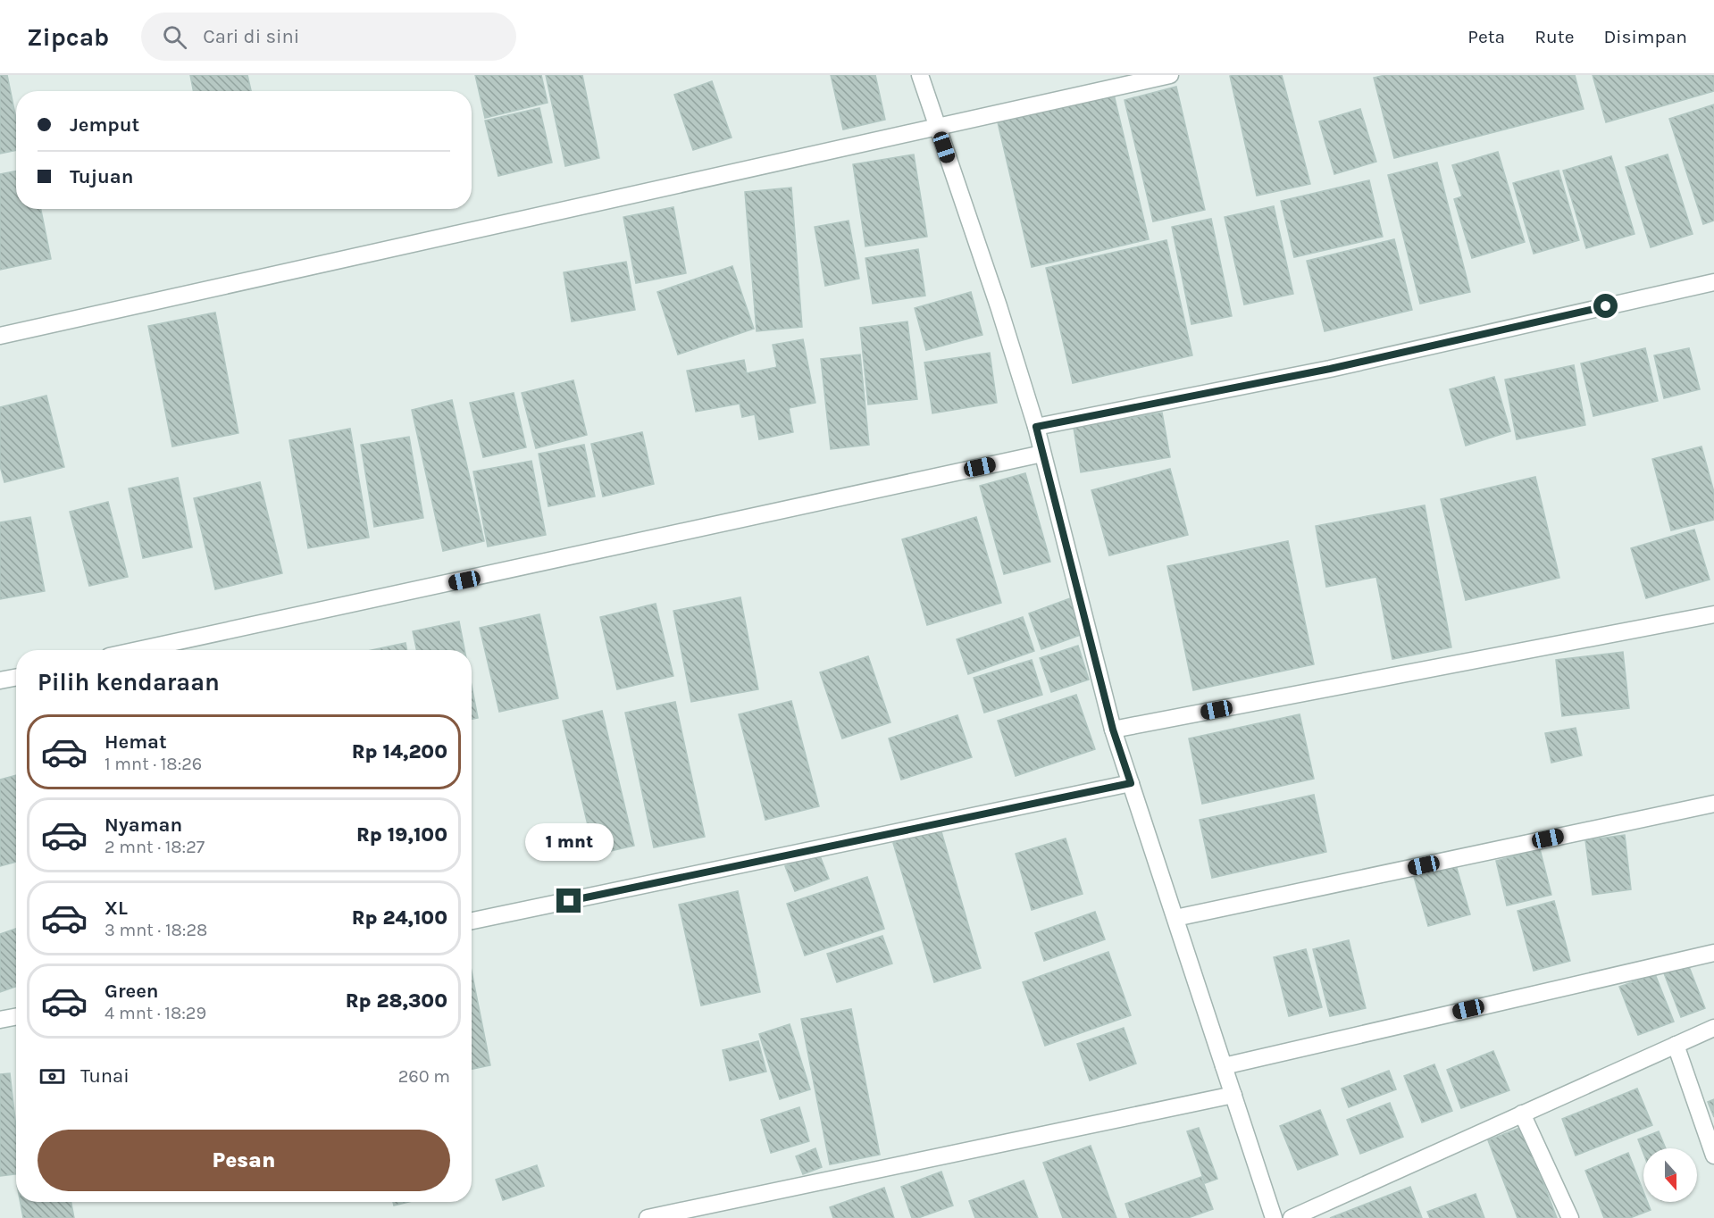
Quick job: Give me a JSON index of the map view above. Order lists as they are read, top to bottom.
{
  "north": "bottom",
  "page": {
    "header": "Zipcab",
    "search": "Cari di sini",
    "nav": ["Peta", "Rute", "Disimpan"],
    "banner": ["Jemput", "Tujuan"],
    "heading": "Pilih kendaraan",
    "list": [
      {
        "name": "Hemat",
        "note": "1 mnt · 18:26",
        "value": "Rp 14,200"
      },
      {
        "name": "Nyaman",
        "note": "2 mnt · 18:27",
        "value": "Rp 19,100"
      },
      {
        "name": "XL",
        "note": "3 mnt · 18:28",
        "value": "Rp 24,100"
      },
      {
        "name": "Green",
        "note": "4 mnt · 18:29",
        "value": "Rp 28,300"
      }
    ],
    "bubble": "1 mnt",
    "pay": ["Tunai", "260 m"],
    "buttons": "Pesan"
  }
}
